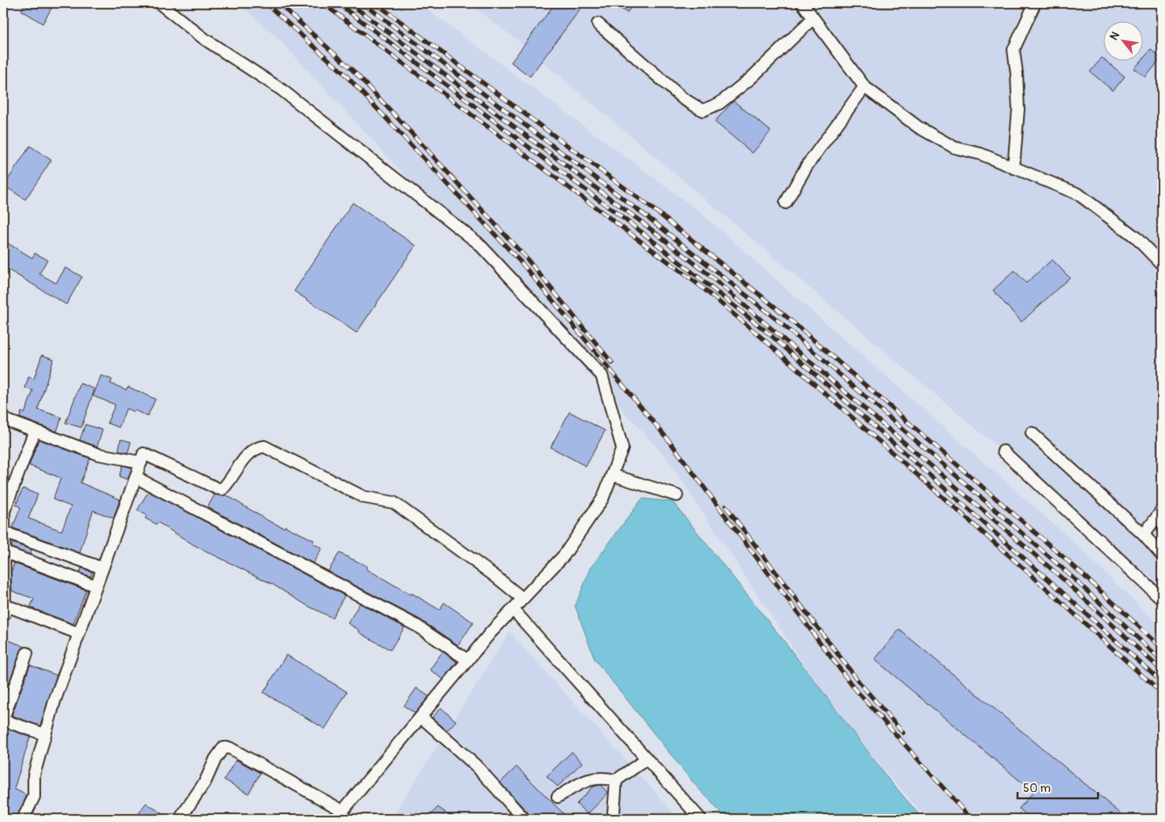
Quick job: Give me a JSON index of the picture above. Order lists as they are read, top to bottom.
{
  "scale_bar": "50 m",
  "north": "top left"
}
